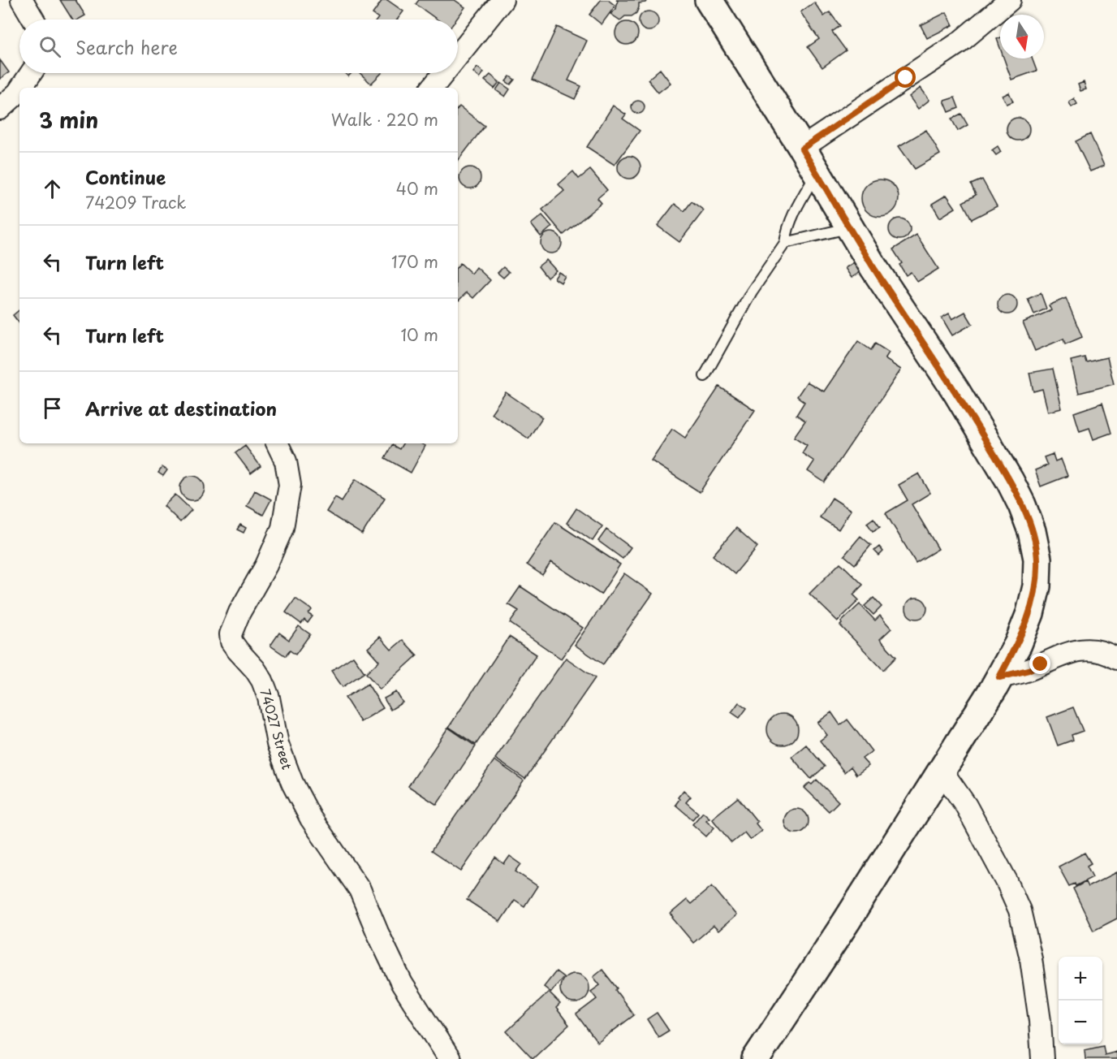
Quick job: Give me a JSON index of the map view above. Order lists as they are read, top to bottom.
{
  "streets": {
    "street": ["74027 Street"]
  },
  "north": "bottom",
  "page": {
    "search": "Search here",
    "heading": ["3 min", "Walk · 220 m"],
    "list": [
      ["Continue", "74209 Track", "40 m"],
      ["Turn left", "170 m"],
      ["Turn left", "10 m"],
      "Arrive at destination"
    ],
    "map_buttons": ["+", "−"]
  }
}
